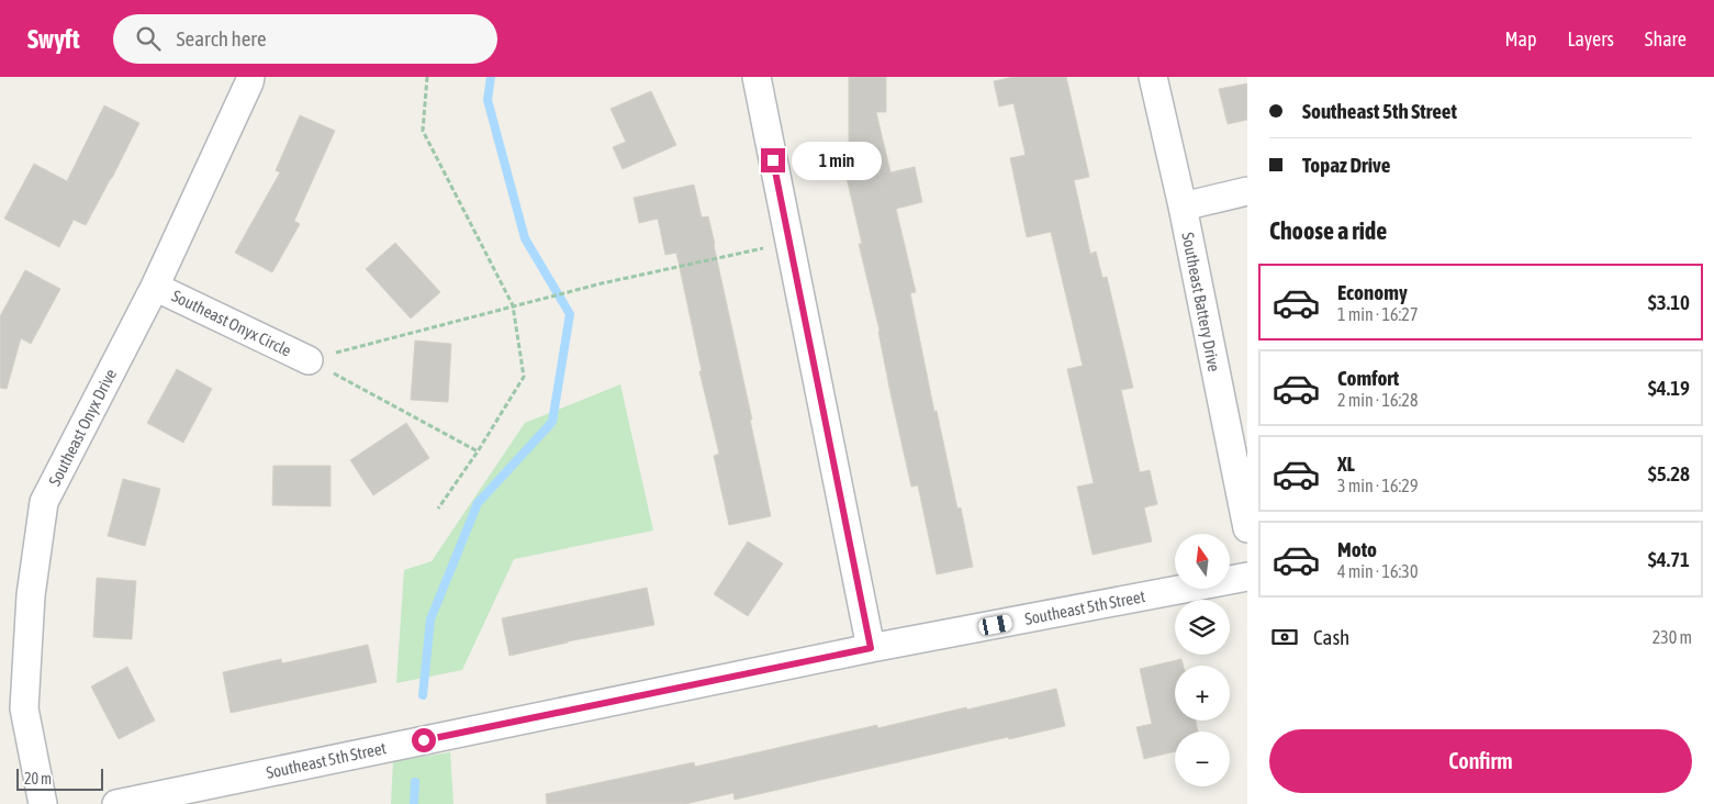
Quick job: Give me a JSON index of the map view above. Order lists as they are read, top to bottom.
{
  "streets": {
    "street": [
      "Southeast Battery Drive",
      "Southeast Onyx Circle",
      "Southeast Onyx Drive",
      "Southeast 5th Street"
    ]
  },
  "crossings": [
    ["Southeast Onyx Circle", "Southeast Onyx Drive"]
  ],
  "scale_bar": "20 m",
  "north": "top",
  "page": {
    "header": "Swyft",
    "search": "Search here",
    "nav": ["Map", "Layers", "Share"],
    "banner": ["Southeast 5th Street", "Topaz Drive"],
    "bubble": "1 min",
    "heading": "Choose a ride",
    "list": [
      {
        "name": "Economy",
        "note": "1 min · 16:27",
        "value": "$3.10"
      },
      {
        "name": "Comfort",
        "note": "2 min · 16:28",
        "value": "$4.19"
      },
      {
        "name": "XL",
        "note": "3 min · 16:29",
        "value": "$5.28"
      },
      {
        "name": "Moto",
        "note": "4 min · 16:30",
        "value": "$4.71"
      }
    ],
    "map_buttons": ["+", "−"],
    "pay": ["Cash", "230 m"],
    "buttons": "Confirm",
    "scale": "20 m"
  }
}
